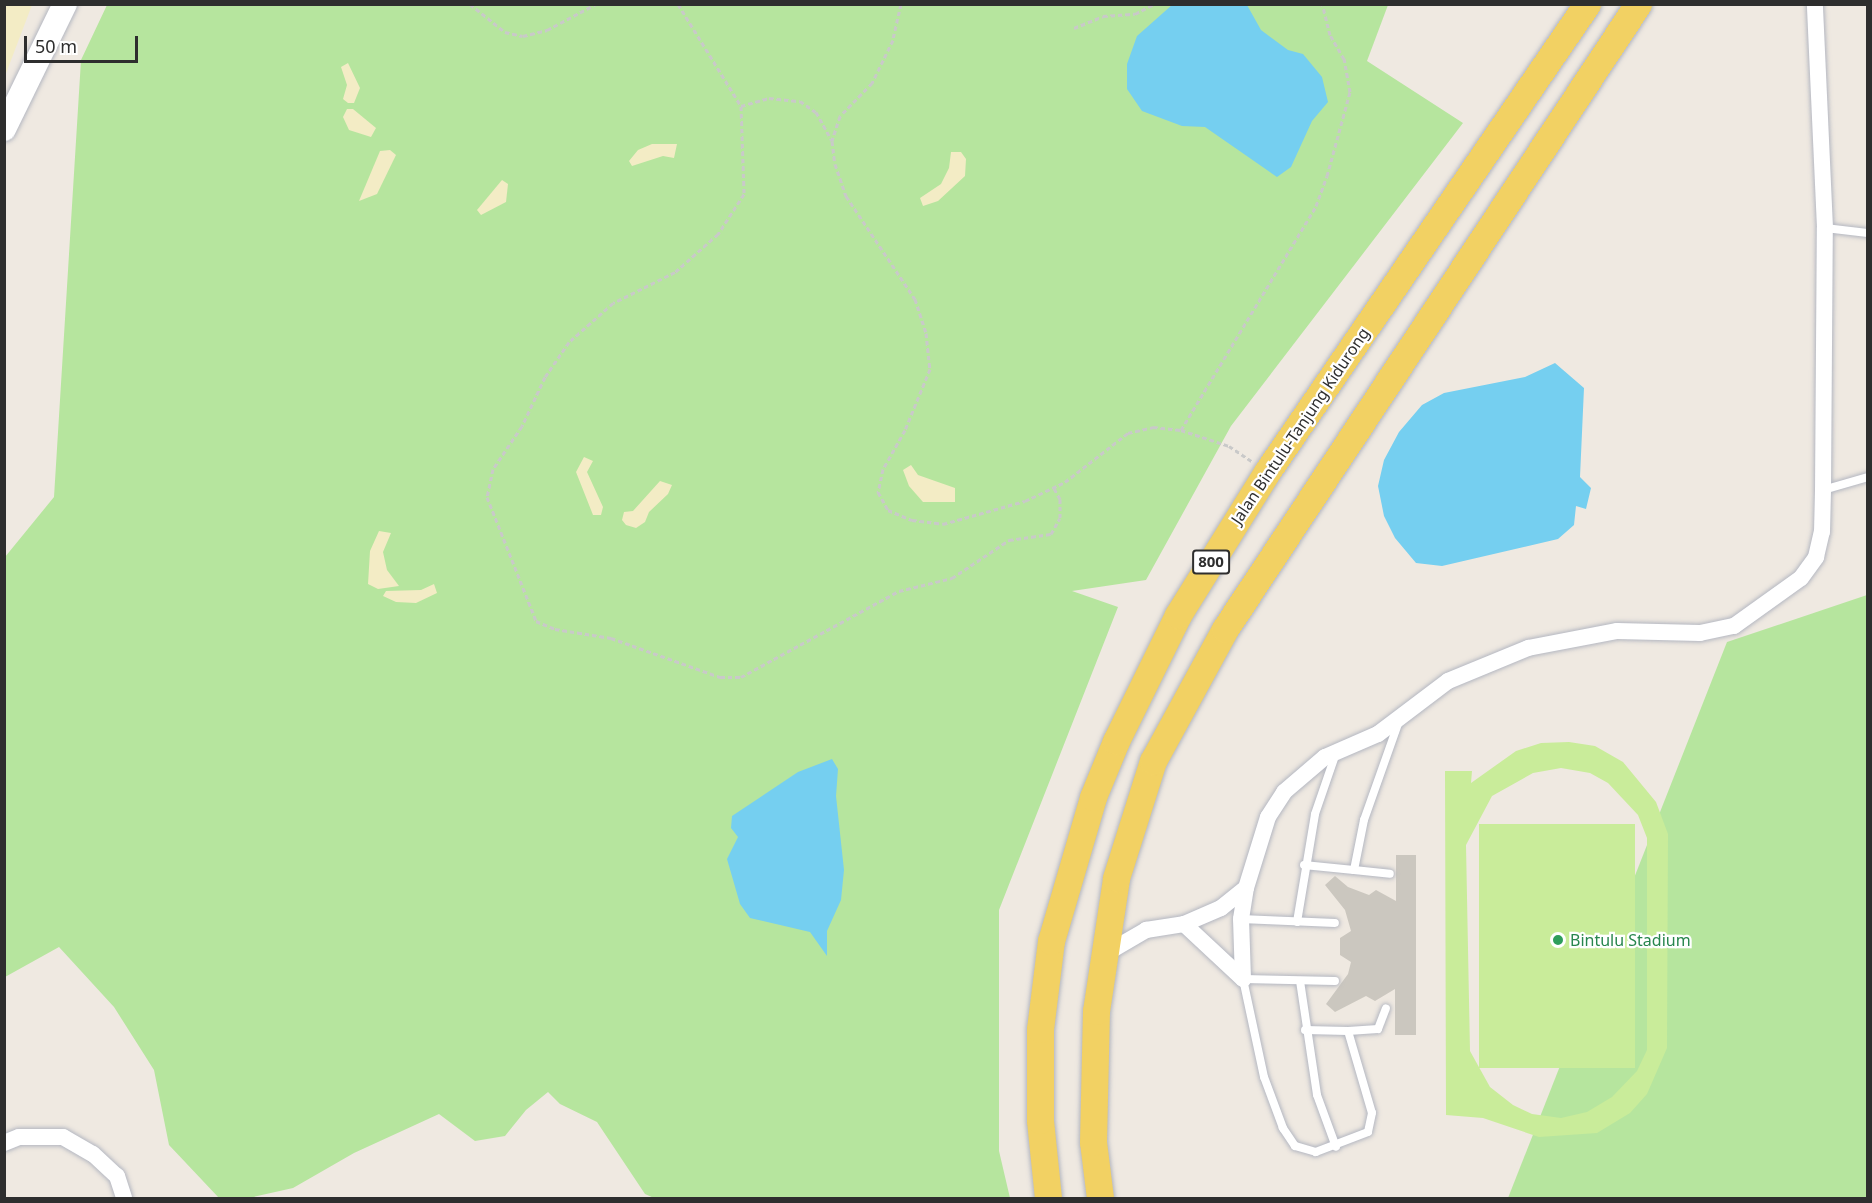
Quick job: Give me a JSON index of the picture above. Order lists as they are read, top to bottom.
{
  "streets": {
    "main road": ["Jalan Bintulu-Tanjung Kidurong", "800"]
  },
  "places": ["Bintulu Stadium"],
  "scale_bar": "50 m"
}
